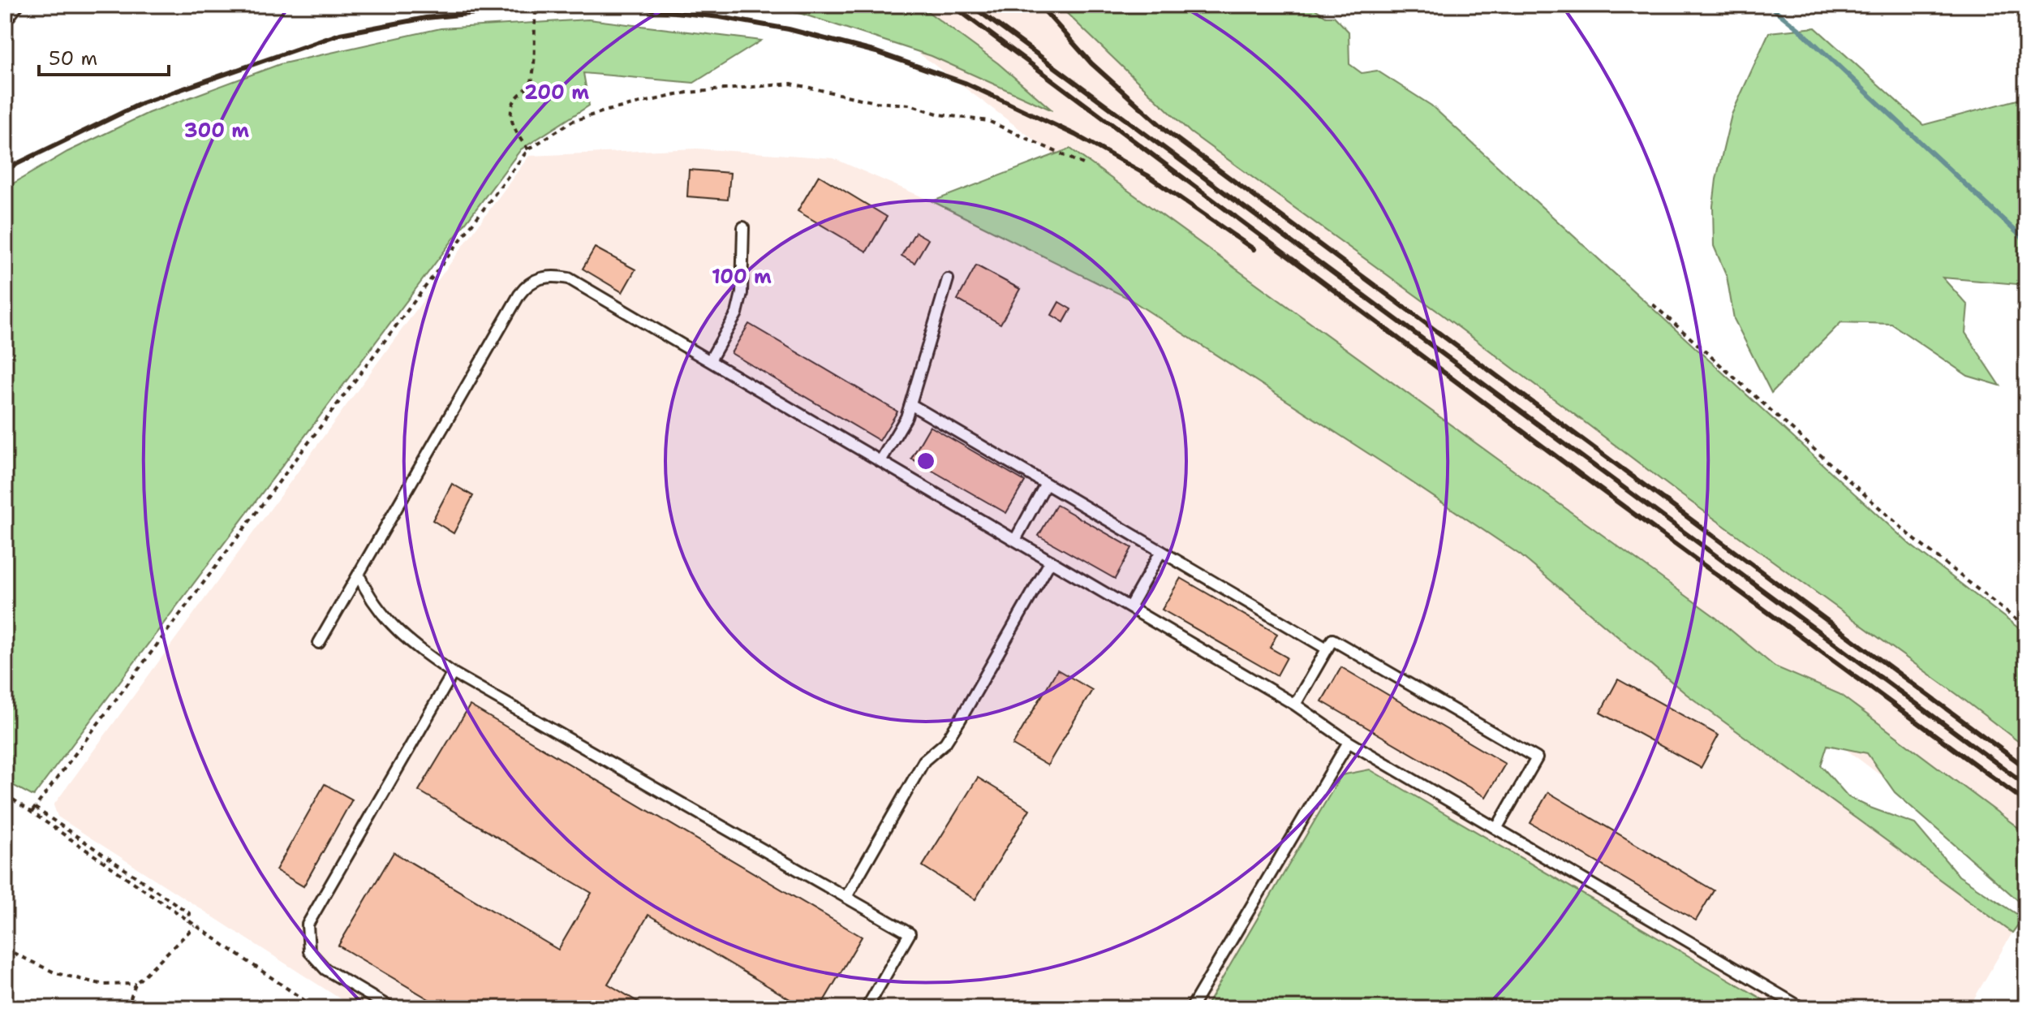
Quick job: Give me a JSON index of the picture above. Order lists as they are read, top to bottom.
{
  "scale_bar": "50 m",
  "rings": ["200 m", "300 m", "100 m"]
}
